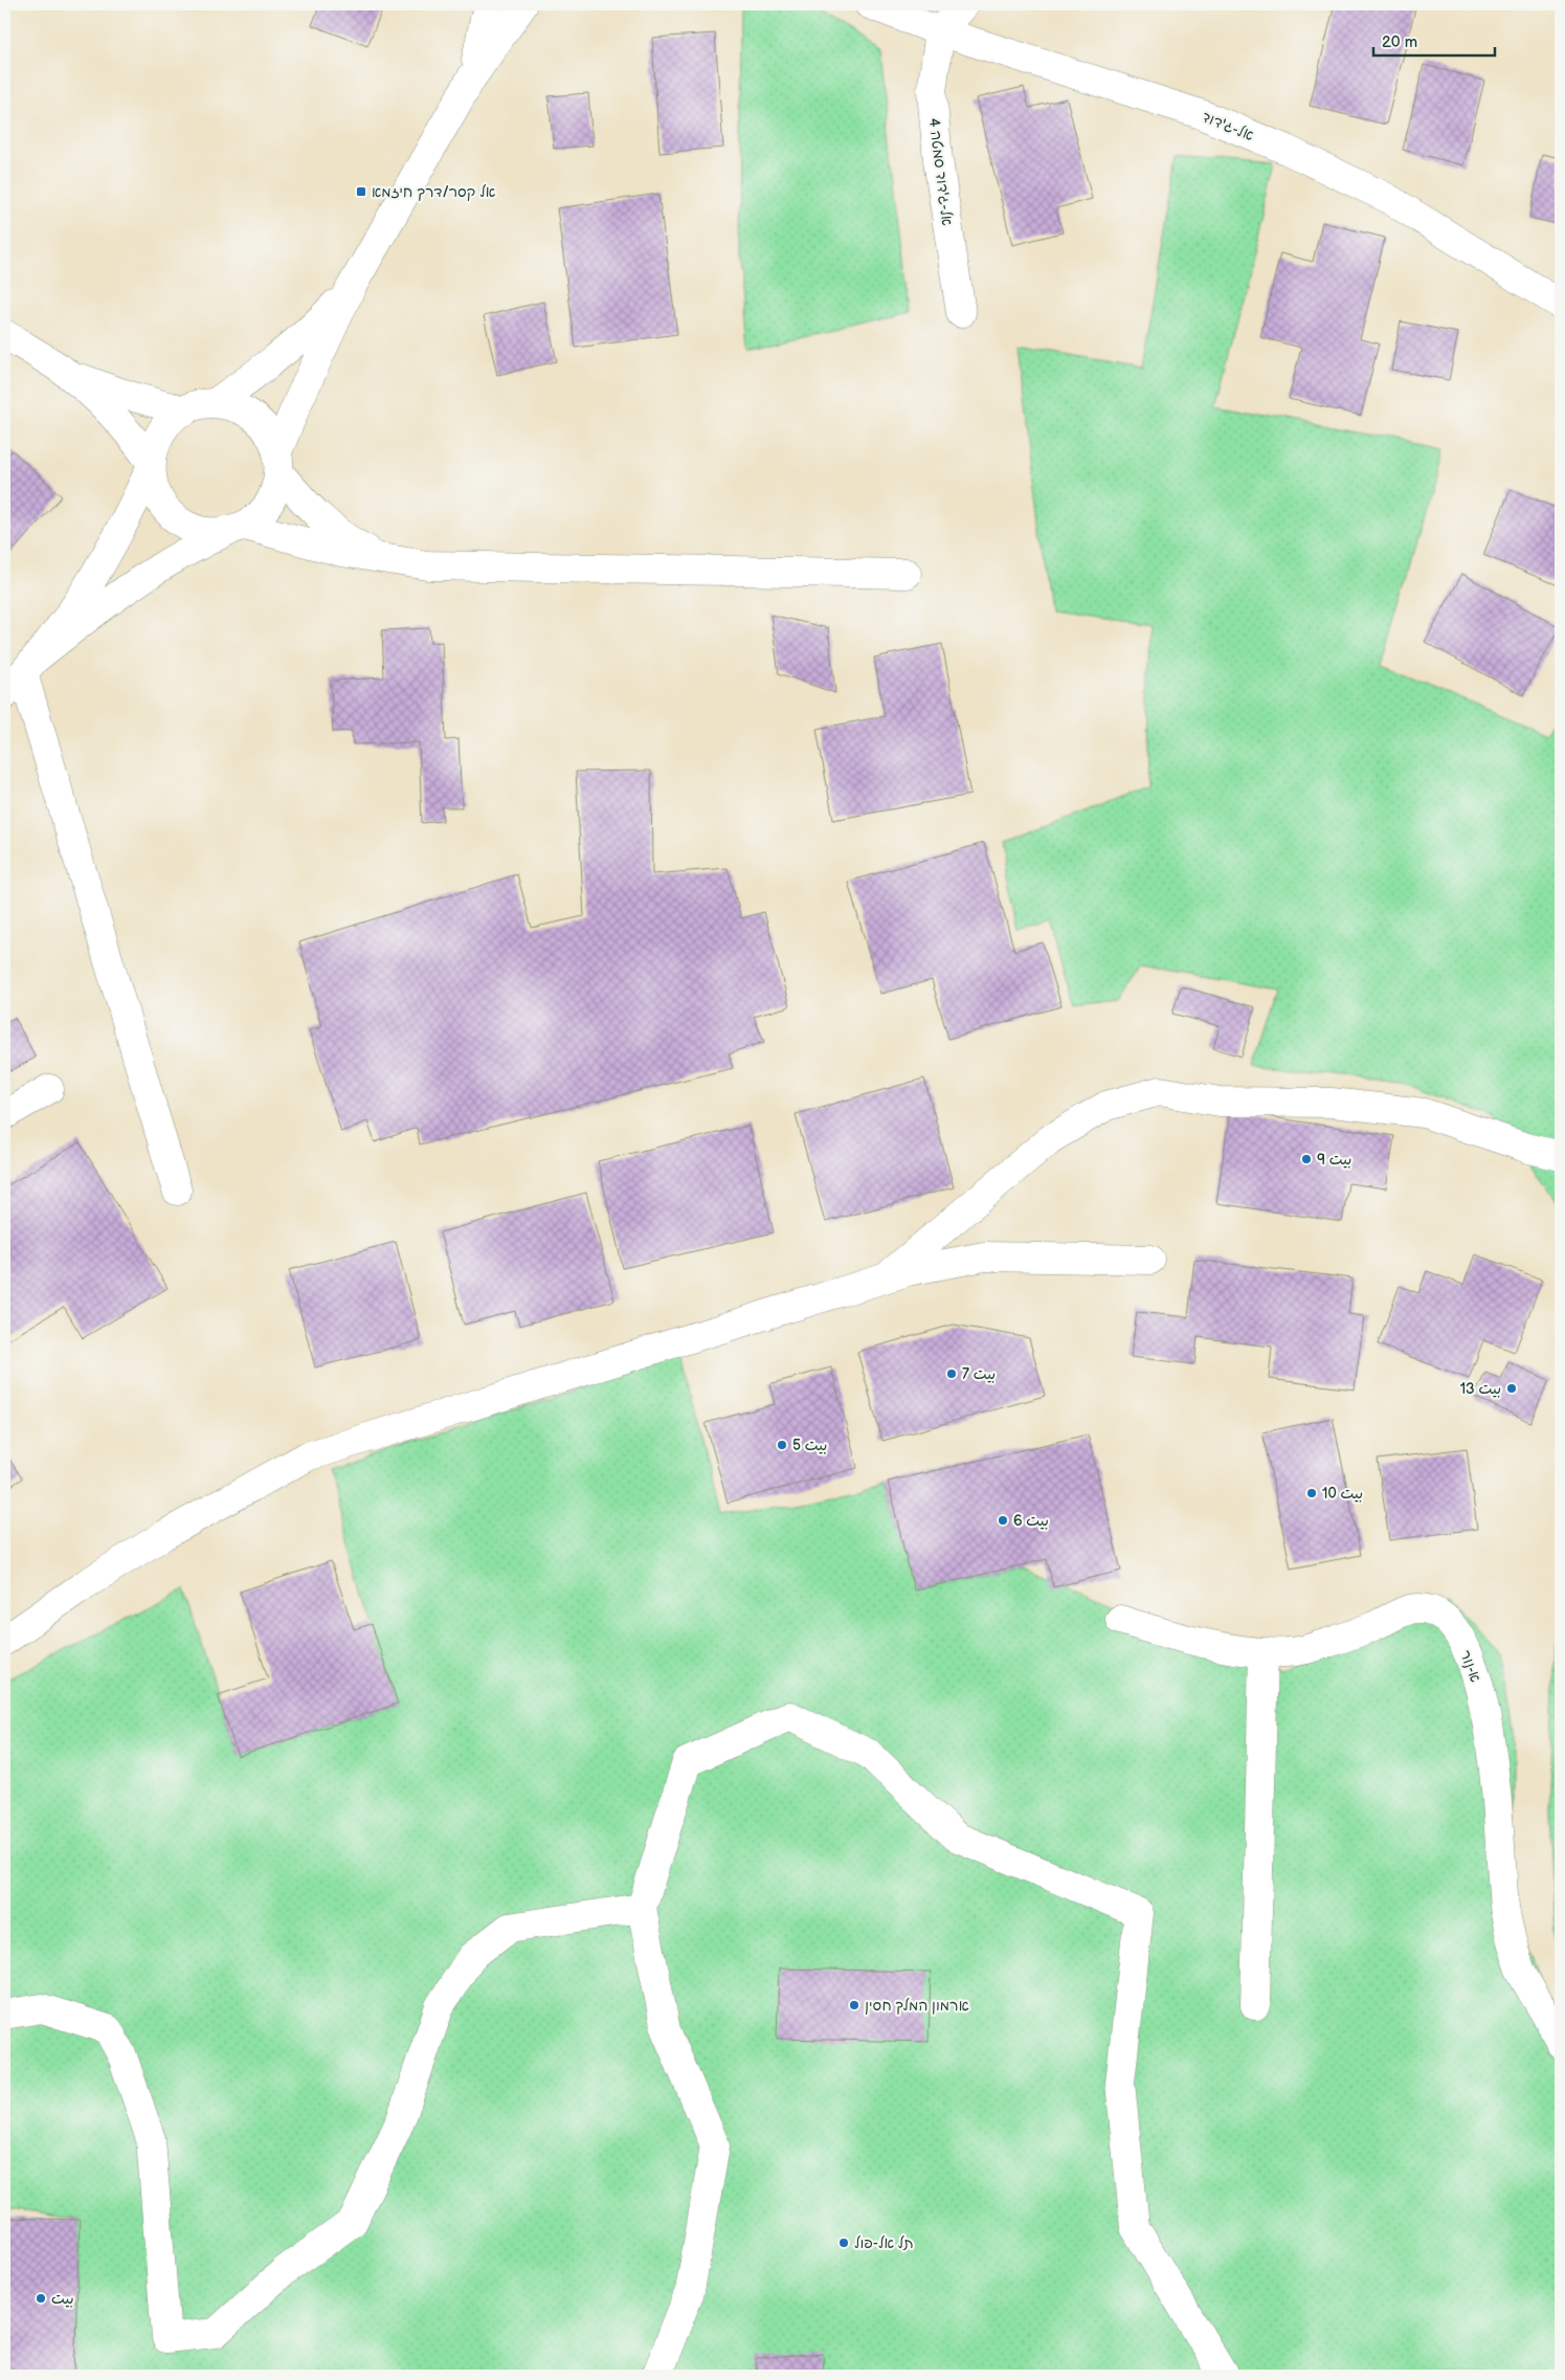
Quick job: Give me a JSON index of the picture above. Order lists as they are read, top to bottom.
{
  "streets": {
    "street": ["אל-ג'דוד", "אל-ג'דוד סמטה 4", "א-נור"]
  },
  "crossings": [
    ["אל-ג'דוד", "אל-ג'דוד סמטה 4"]
  ],
  "places": {
    "transit": ["אל קסר/דרך חיזמא"],
    "other": [
      "بيت 9",
      "بيت 7",
      "بيت 13",
      "بيت 5",
      "بيت 10",
      "بيت 6",
      "ארמון המלך חסין",
      "תל אל-פול",
      "بيت"
    ]
  },
  "scale_bar": "20 m"
}
